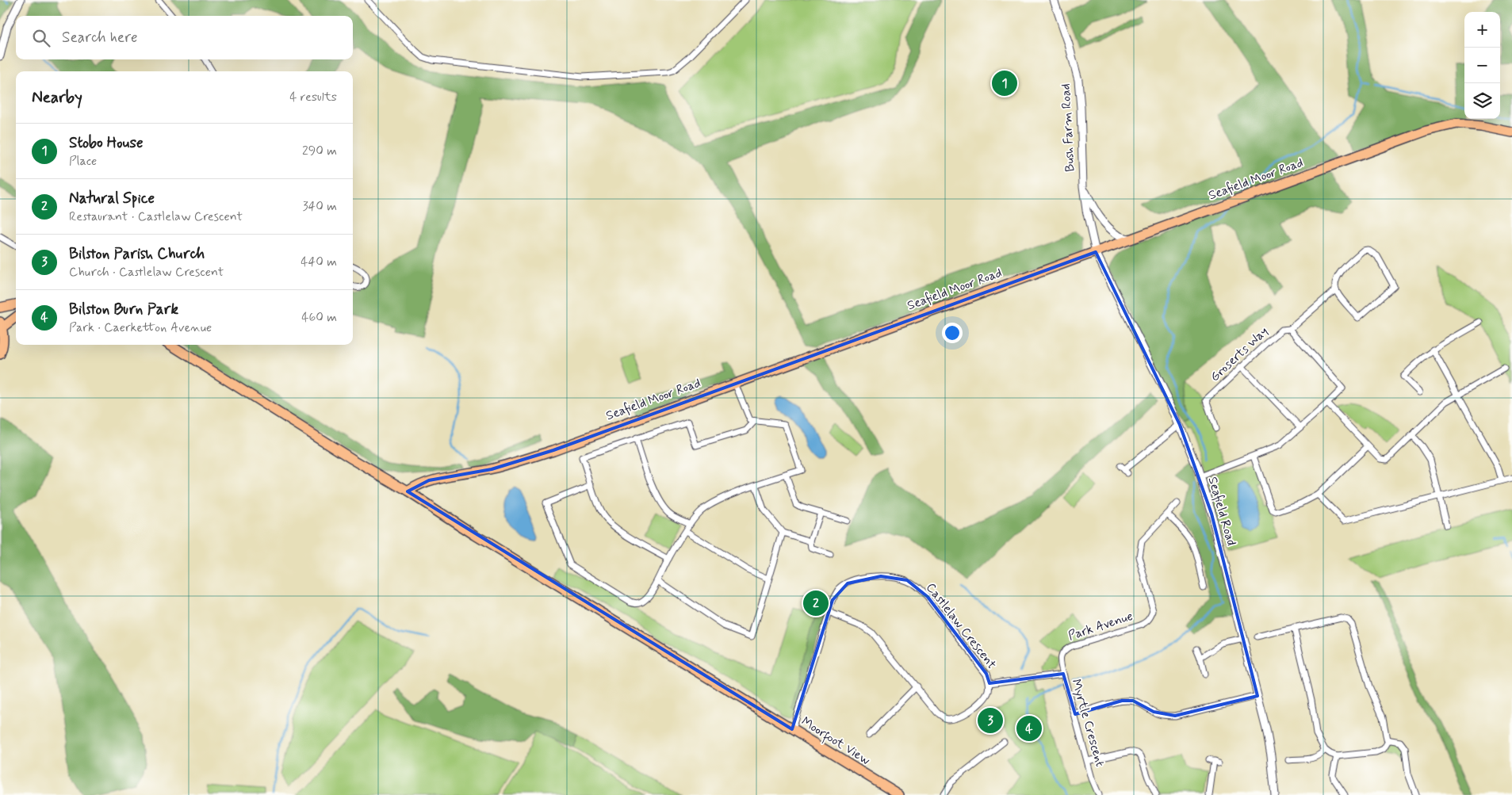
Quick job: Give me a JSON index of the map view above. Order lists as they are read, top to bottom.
{
  "streets": {
    "main road": ["Seafield Moor Road", "Moorfoot View"],
    "street": [
      "Bush Farm Road",
      "Groserts Way",
      "Seafield Road",
      "Castlelaw Crescent",
      "Park Avenue",
      "Myrtle Crescent"
    ]
  },
  "crossings": [
    ["Bush Farm Road", "Seafield Moor Road"],
    ["Bush Farm Road", "Seafield Road"],
    ["Seafield Moor Road", "Seafield Road"],
    ["Seafield Moor Road", "Moorfoot View"],
    ["Castlelaw Crescent", "Moorfoot View"],
    ["Park Avenue", "Myrtle Crescent"]
  ],
  "page": {
    "map_buttons": ["+", "−"],
    "search": "Search here",
    "pins": [
      "1",
      "2",
      "3",
      "4"
    ],
    "heading": ["Nearby", "4 results"],
    "list": [
      {
        "mark": "1",
        "name": "Stobo House",
        "note": "Place",
        "value": "290 m"
      },
      {
        "mark": "2",
        "name": "Natural Spice",
        "note": "Restaurant · Castlelaw Crescent",
        "value": "340 m"
      },
      {
        "mark": "3",
        "name": "Bilston Parish Church",
        "note": "Church · Castlelaw Crescent",
        "value": "440 m"
      },
      {
        "mark": "4",
        "name": "Bilston Burn Park",
        "note": "Park · Caerketton Avenue",
        "value": "460 m"
      }
    ]
  }
}
